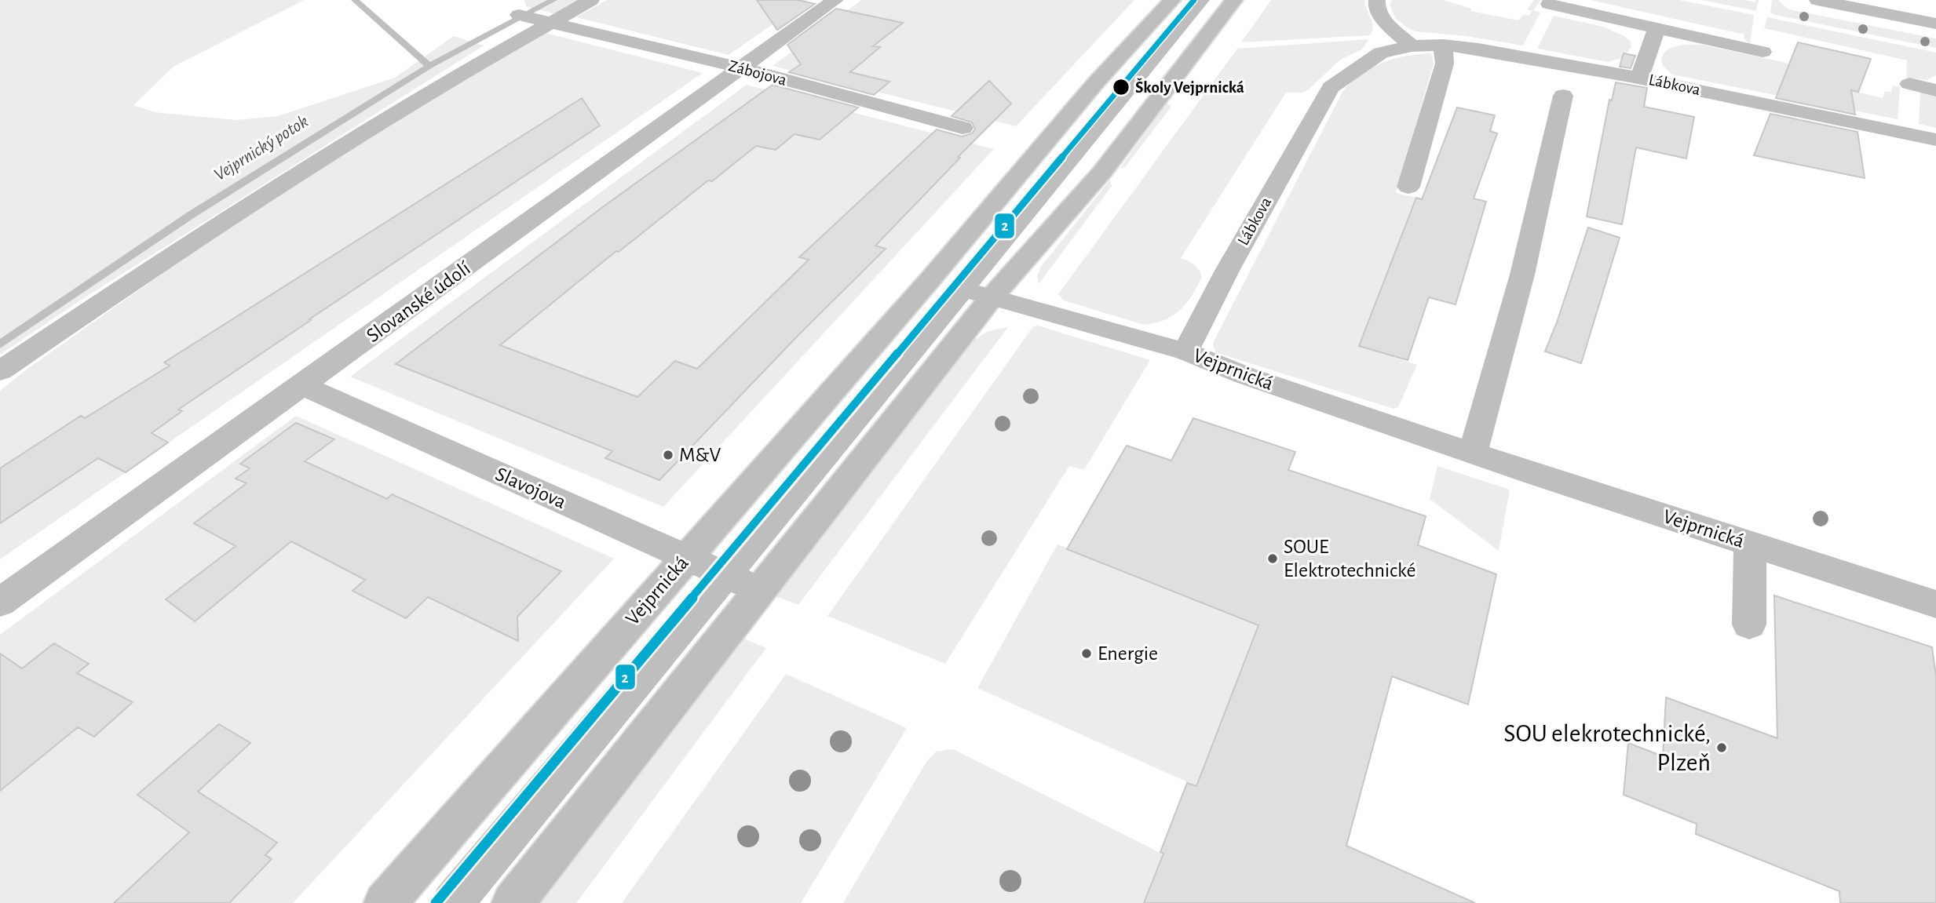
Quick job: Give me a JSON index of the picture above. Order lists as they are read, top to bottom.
{
  "streets": {
    "street": [
      "Zábojova",
      "Lábkova",
      "Slovanské údolí",
      "Vejprnická",
      "Slavojova"
    ]
  },
  "crossings": [
    ["Zábojova", "Slovanské údolí"],
    ["Lábkova", "Vejprnická"],
    ["Slovanské údolí", "Slavojova"],
    ["Vejprnická", "Slavojova"]
  ],
  "water": ["Vejprnický potok"],
  "places": [
    "Školy Vejprnická",
    "M&V",
    "SOUE Elektrotechnické",
    "Energie",
    "SOU elekrotechnické, Plzeň"
  ],
  "lines": ["transit line 2"]
}
